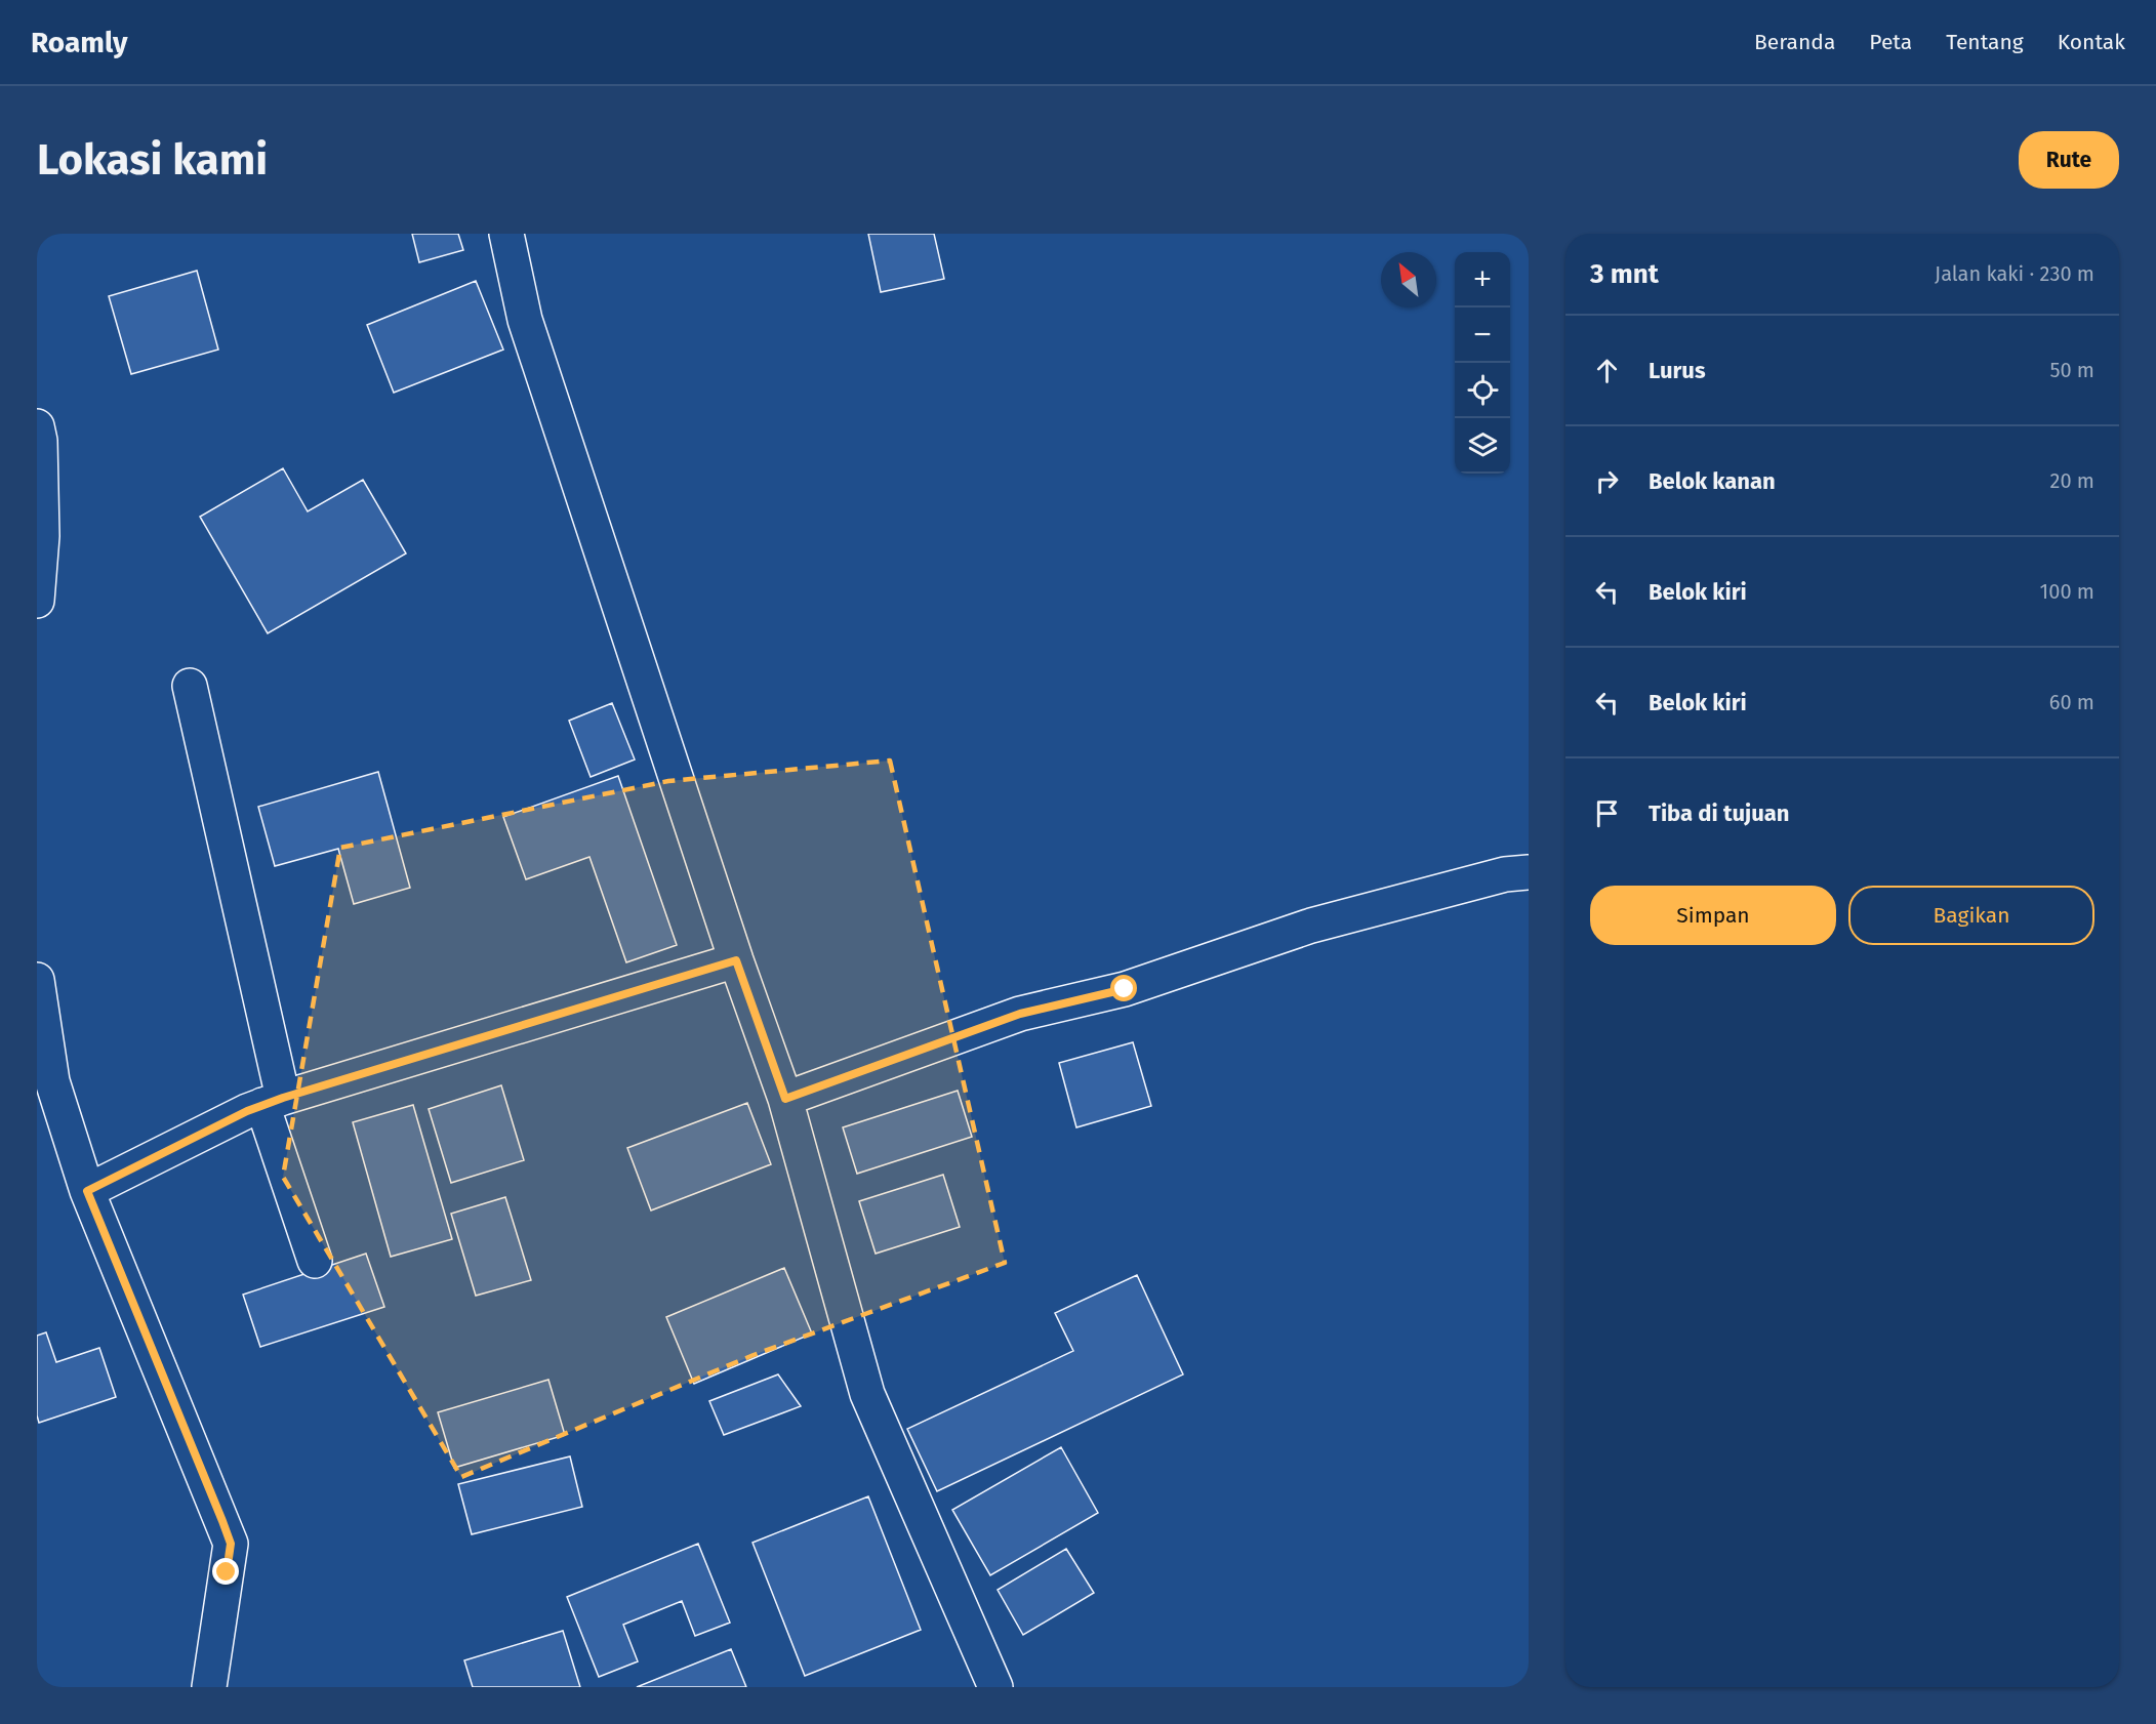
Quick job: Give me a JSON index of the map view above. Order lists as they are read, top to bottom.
{
  "north": "top left",
  "page": {
    "header": "Roamly",
    "nav": [
      "Beranda",
      "Peta",
      "Tentang",
      "Kontak"
    ],
    "buttons": [
      "Rute",
      ["Simpan", "Bagikan"]
    ],
    "title": "Lokasi kami",
    "heading": ["3 mnt", "Jalan kaki · 230 m"],
    "map_buttons": ["+", "−"],
    "list": [
      ["Lurus", "50 m"],
      ["Belok kanan", "20 m"],
      ["Belok kiri", "100 m"],
      ["Belok kiri", "60 m"],
      "Tiba di tujuan"
    ]
  }
}
